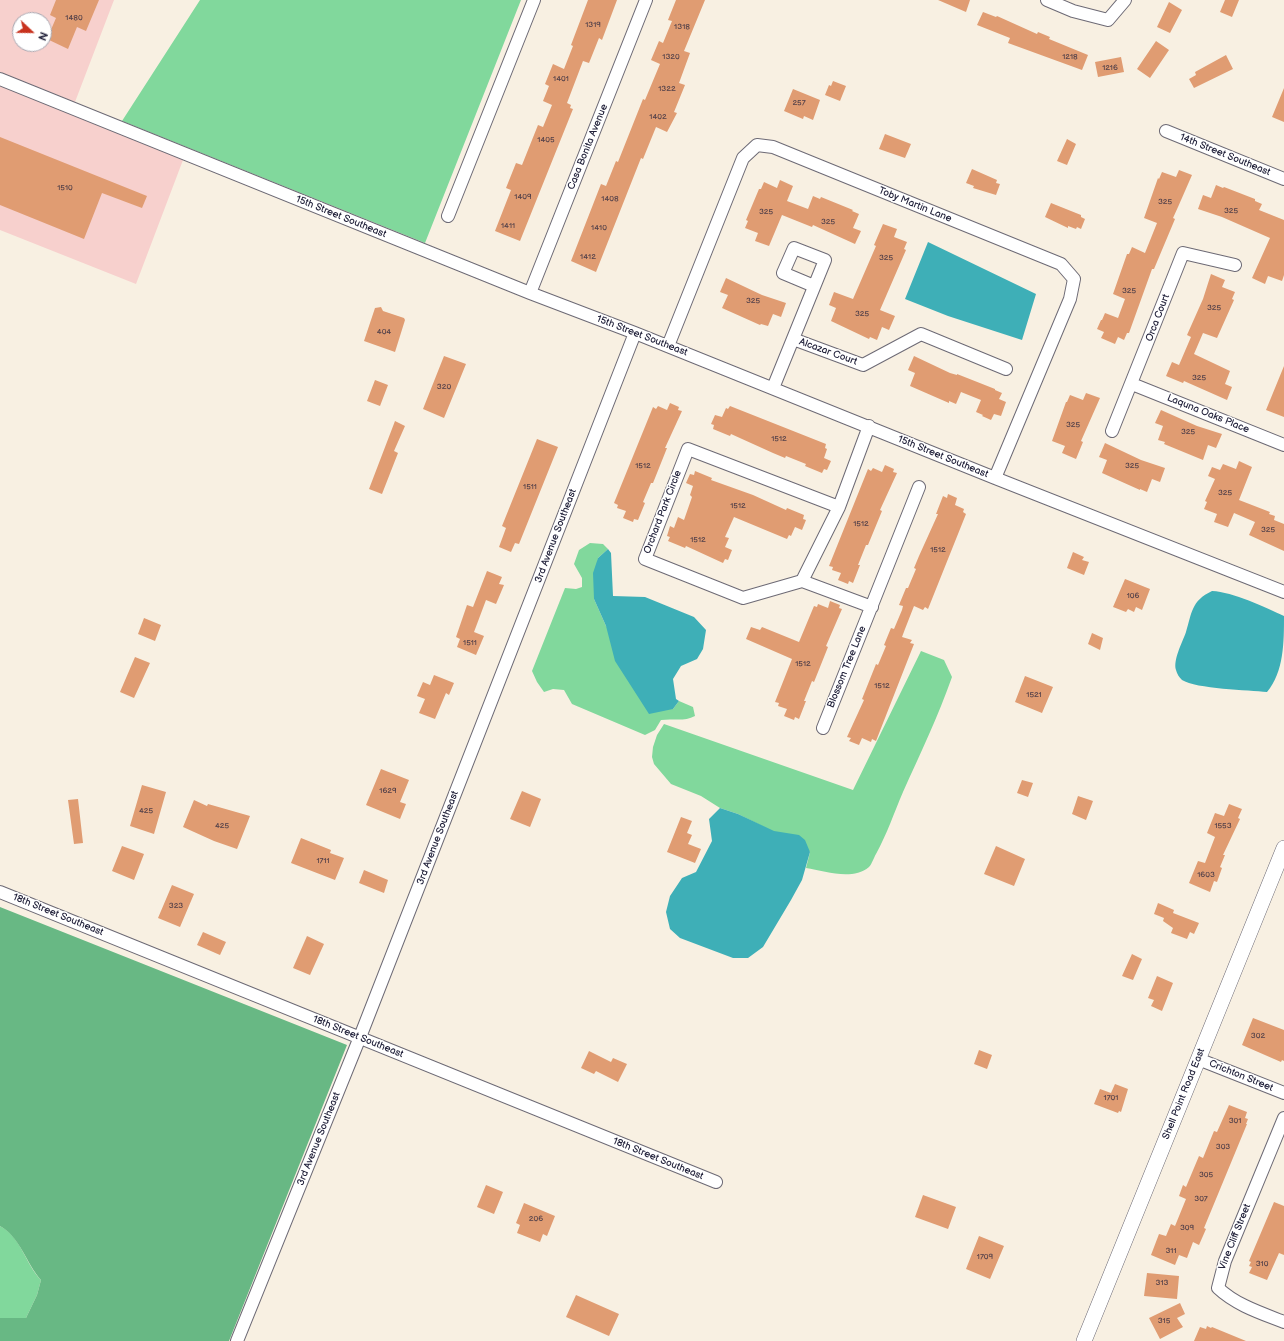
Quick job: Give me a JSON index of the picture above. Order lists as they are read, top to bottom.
{
  "streets": {
    "street": [
      "Casa Bonita Avenue",
      "14th Street Southeast",
      "Toby Martin Lane",
      "15th Street Southeast",
      "Orca Court",
      "Alcazar Court",
      "Laquna Oaks Place",
      "Orchard Park Circle",
      "3rd Avenue Southeast",
      "Blossom Tree Lane",
      "18th Street Southeast",
      "Crichton Street",
      "Shell Point Road East",
      "Vine Cliff Street"
    ]
  },
  "crossings": [
    ["Casa Bonita Avenue", "15th Street Southeast"],
    ["Toby Martin Lane", "15th Street Southeast"],
    ["15th Street Southeast", "3rd Avenue Southeast"],
    ["Orca Court", "Laquna Oaks Place"],
    ["3rd Avenue Southeast", "18th Street Southeast"],
    ["Crichton Street", "Shell Point Road East"]
  ],
  "house_numbers": [
    "1480",
    "1319",
    "1318",
    "1320",
    "1218",
    "1216",
    "1401",
    "1322",
    "257",
    "1402",
    "1405",
    "1510",
    "1409",
    "1408",
    "325",
    "325",
    "325",
    "325",
    "1411",
    "1410",
    "1412",
    "325",
    "325",
    "325",
    "325",
    "325",
    "404",
    "325",
    "320",
    "325",
    "325",
    "1512",
    "1512",
    "325",
    "1511",
    "325",
    "1512",
    "1512",
    "325",
    "1512",
    "1512",
    "106",
    "1511",
    "1512",
    "1512",
    "1521",
    "1629",
    "425",
    "425",
    "1553",
    "1711",
    "1603",
    "323",
    "302",
    "1701",
    "301",
    "303",
    "305",
    "307",
    "206",
    "309",
    "311",
    "1709",
    "310",
    "313",
    "315"
  ],
  "north": "right"
}
